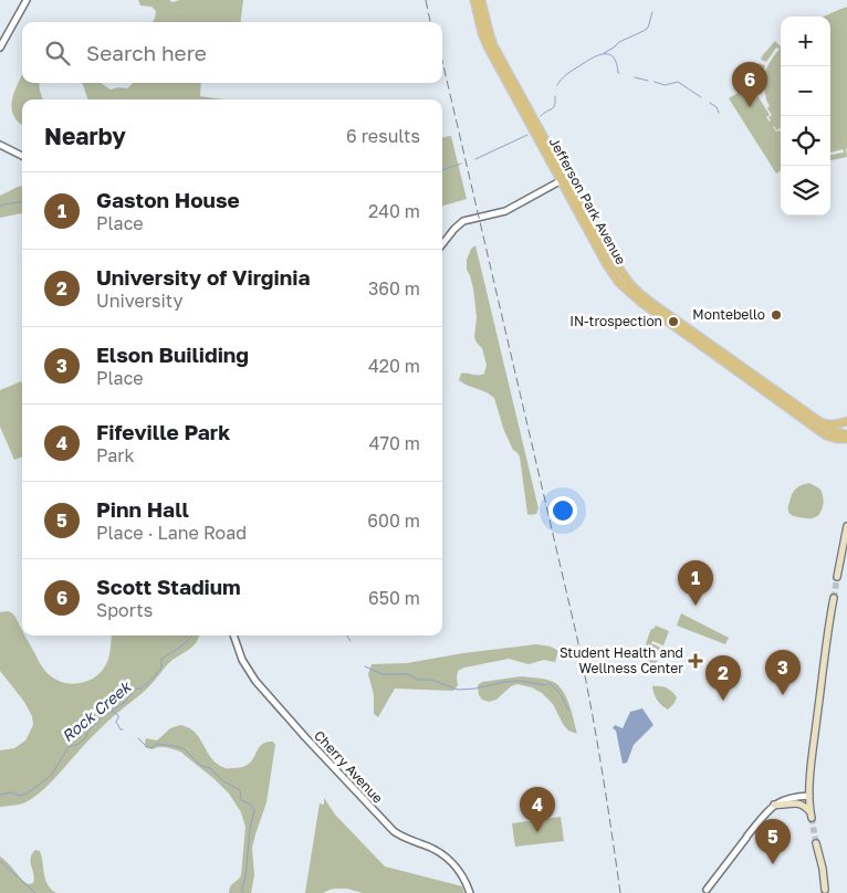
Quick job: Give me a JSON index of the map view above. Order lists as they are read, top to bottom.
{
  "streets": {
    "main road": ["Jefferson Park Avenue"],
    "street": ["Cherry Avenue"]
  },
  "water": ["Rock Creek"],
  "places": {
    "other": ["Montebello", "IN-trospection"],
    "health": ["Student Health and Wellness Center"]
  },
  "page": {
    "map_buttons": ["+", "−"],
    "search": "Search here",
    "pins": [
      "6",
      "1",
      "3",
      "2",
      "4",
      "5"
    ],
    "heading": ["Nearby", "6 results"],
    "list": [
      {
        "mark": "1",
        "name": "Gaston House",
        "note": "Place",
        "value": "240 m"
      },
      {
        "mark": "2",
        "name": "University of Virginia",
        "note": "University",
        "value": "360 m"
      },
      {
        "mark": "3",
        "name": "Elson Builiding",
        "note": "Place",
        "value": "420 m"
      },
      {
        "mark": "4",
        "name": "Fifeville Park",
        "note": "Park",
        "value": "470 m"
      },
      {
        "mark": "5",
        "name": "Pinn Hall",
        "note": "Place · Lane Road",
        "value": "600 m"
      },
      {
        "mark": "6",
        "name": "Scott Stadium",
        "note": "Sports",
        "value": "650 m"
      }
    ]
  }
}
